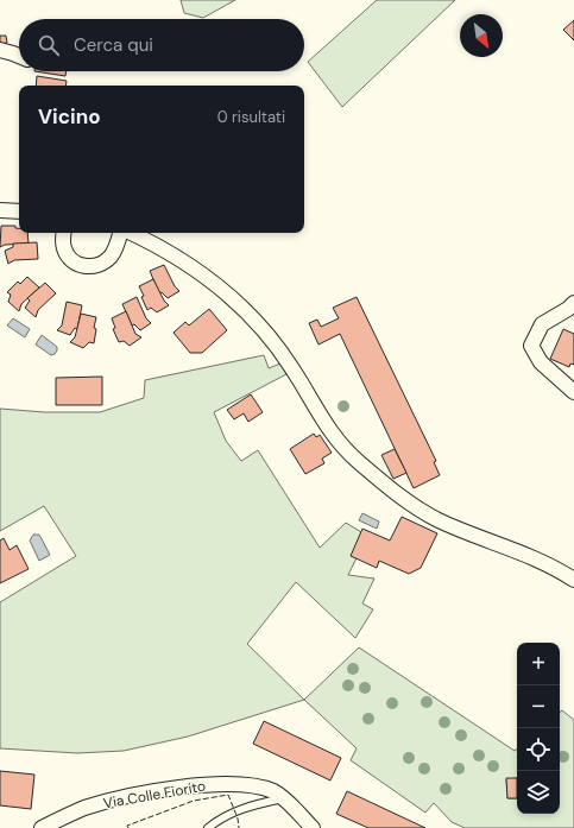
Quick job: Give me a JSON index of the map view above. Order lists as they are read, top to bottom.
{
  "streets": {
    "street": ["Via Colle Fiorito"]
  },
  "north": "bottom right",
  "page": {
    "search": "Cerca qui",
    "heading": ["Vicino", "0 risultati"],
    "map_buttons": ["+", "−"]
  }
}
